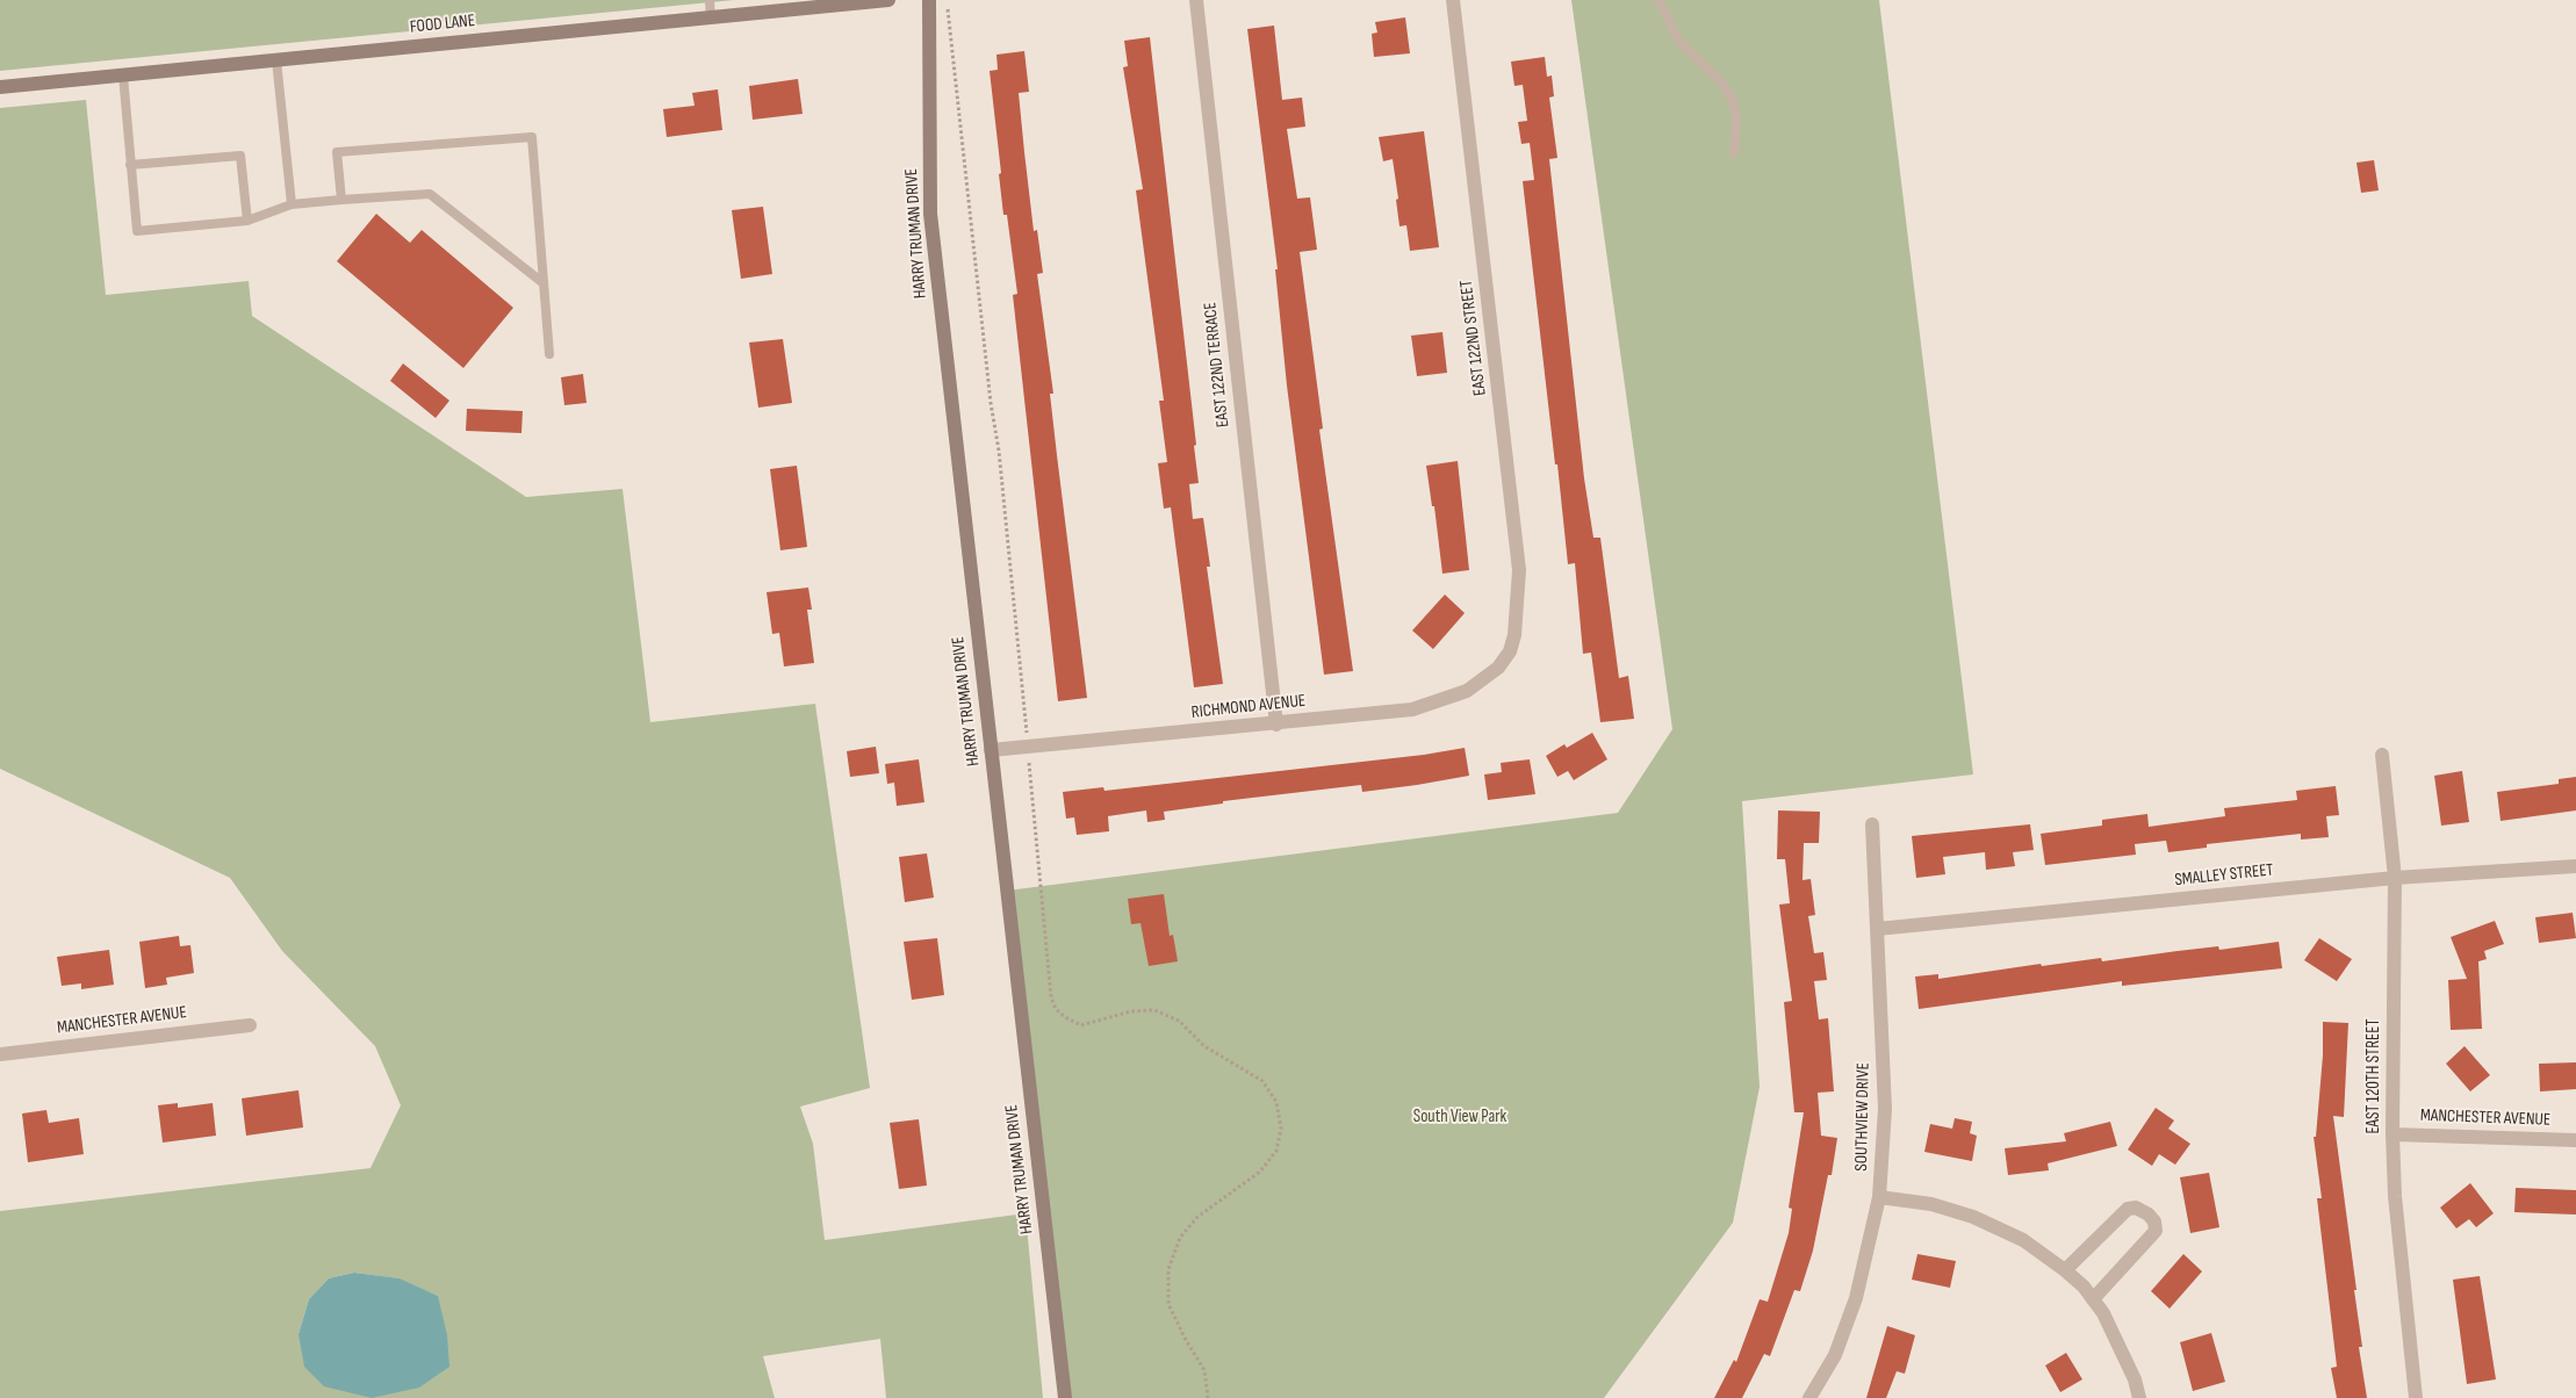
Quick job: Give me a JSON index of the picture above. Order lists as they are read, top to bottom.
{
  "streets": {
    "main road": ["FOOD LANE", "HARRY TRUMAN DRIVE"],
    "street": [
      "EAST 122ND STREET",
      "EAST 122ND TERRACE",
      "RICHMOND AVENUE",
      "SMALLEY STREET",
      "MANCHESTER AVENUE",
      "EAST 120TH STREET",
      "SOUTHVIEW DRIVE"
    ]
  },
  "crossings": [
    ["HARRY TRUMAN DRIVE", "RICHMOND AVENUE"],
    ["EAST 122ND STREET", "RICHMOND AVENUE"],
    ["EAST 122ND TERRACE", "RICHMOND AVENUE"],
    ["SMALLEY STREET", "EAST 120TH STREET"],
    ["SMALLEY STREET", "SOUTHVIEW DRIVE"],
    ["MANCHESTER AVENUE", "EAST 120TH STREET"]
  ],
  "parks": ["South View Park"]
}
